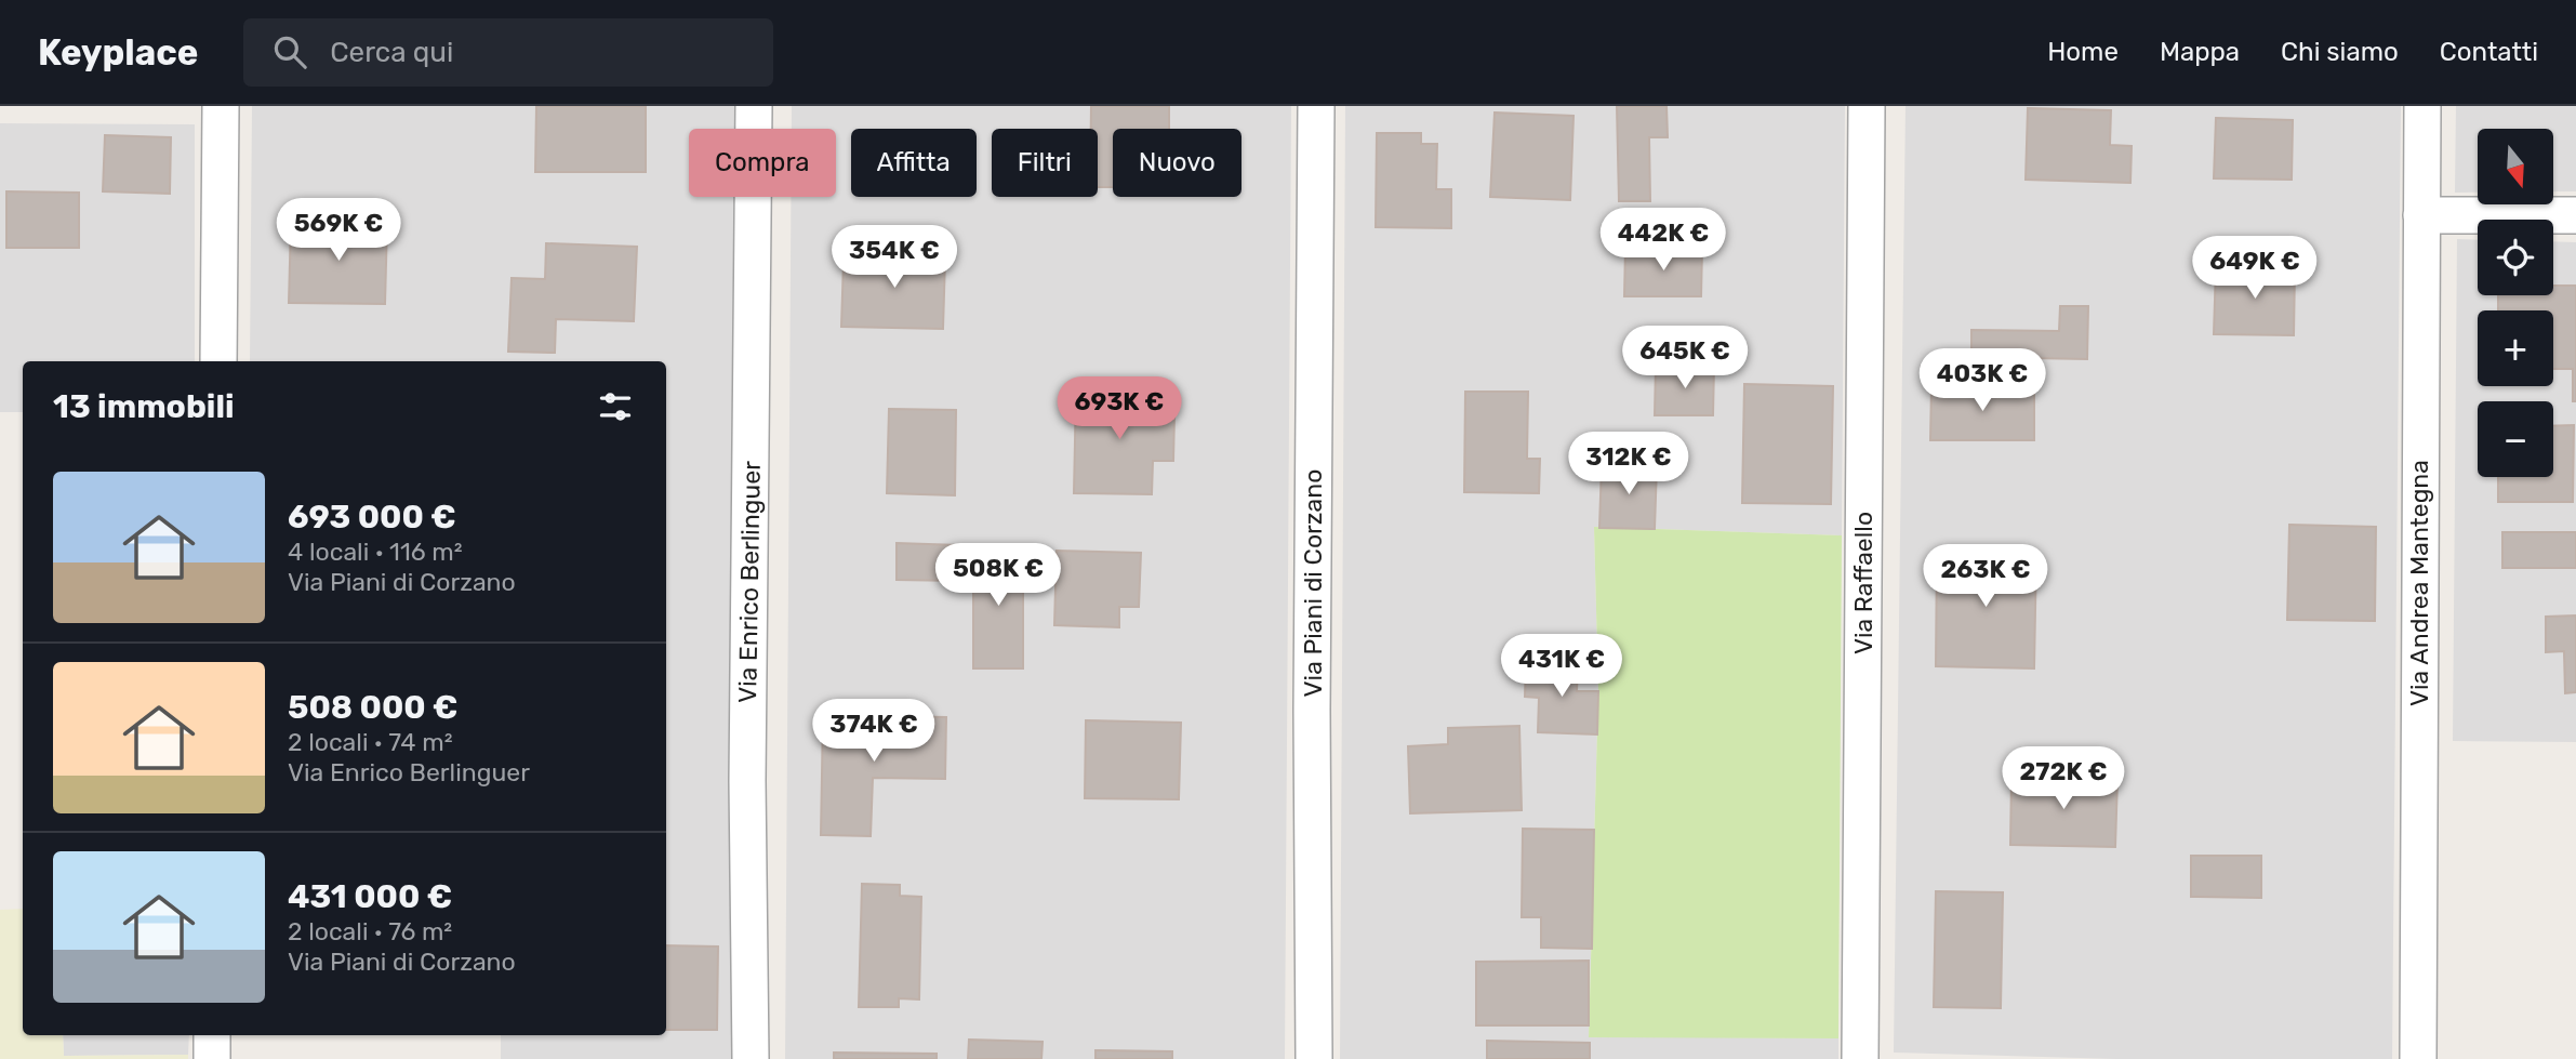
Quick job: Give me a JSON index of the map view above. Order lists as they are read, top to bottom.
{
  "streets": {
    "street": [
      "Via Enrico Berlinguer",
      "Via Piani di Corzano",
      "Via Raffaello",
      "Via Andrea Mantegna"
    ]
  },
  "north": "bottom",
  "page": {
    "header": "Keyplace",
    "search": "Cerca qui",
    "nav": [
      "Home",
      "Mappa",
      "Chi siamo",
      "Contatti"
    ],
    "map_buttons": ["+", "−"],
    "chip": [
      "Compra",
      "Affitta",
      "Filtri",
      "Nuovo"
    ],
    "price": [
      "569K €",
      "442K €",
      "354K €",
      "649K €",
      "645K €",
      "403K €",
      "693K €",
      "312K €",
      "508K €",
      "263K €",
      "431K €",
      "374K €",
      "272K €"
    ],
    "heading": "13 immobili",
    "list": [
      {
        "name": "693 000 €",
        "note": "4 locali · 116 m² · Via Piani di Corzano"
      },
      {
        "name": "508 000 €",
        "note": "2 locali · 74 m² · Via Enrico Berlinguer"
      },
      {
        "name": "431 000 €",
        "note": "2 locali · 76 m² · Via Piani di Corzano"
      }
    ]
  }
}
